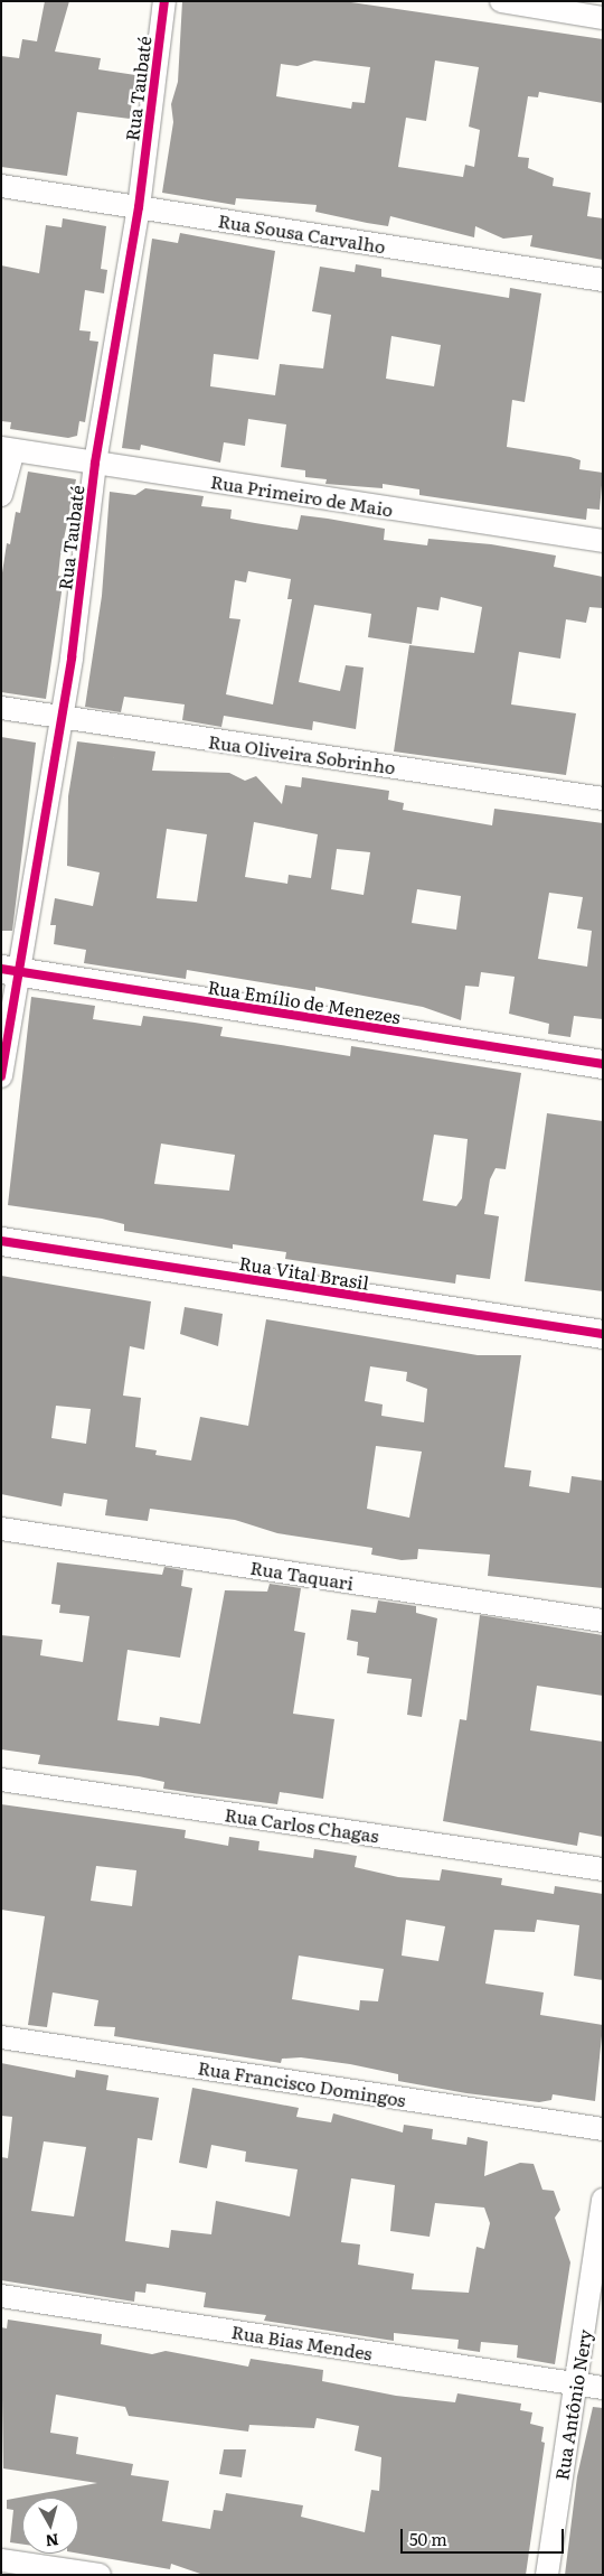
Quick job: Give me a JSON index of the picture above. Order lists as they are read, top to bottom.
{
  "streets": {
    "street": [
      "Rua Taubaté",
      "Rua Sousa Carvalho",
      "Rua Primeiro de Maio",
      "Rua Oliveira Sobrinho",
      "Rua Emílio de Menezes",
      "Rua Vital Brasil",
      "Rua Taquari",
      "Rua Carlos Chagas",
      "Rua Francisco Domingos",
      "Rua Bias Mendes",
      "Rua Antônio Nery"
    ]
  },
  "crossings": [
    ["Rua Taubaté", "Rua Sousa Carvalho"],
    ["Rua Taubaté", "Rua Primeiro de Maio"],
    ["Rua Taubaté", "Rua Oliveira Sobrinho"],
    ["Rua Taubaté", "Rua Emílio de Menezes"],
    ["Rua Bias Mendes", "Rua Antônio Nery"]
  ],
  "scale_bar": "50 m",
  "north": "bottom"
}
